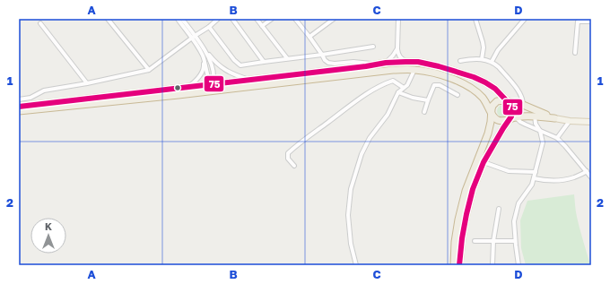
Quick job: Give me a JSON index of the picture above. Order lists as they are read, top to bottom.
{
  "lines": ["transit line 75"],
  "north": "top",
  "grid": {
    "columns": [
      "A",
      "B",
      "C",
      "D"
    ],
    "rows": ["1", "2"]
  }
}
